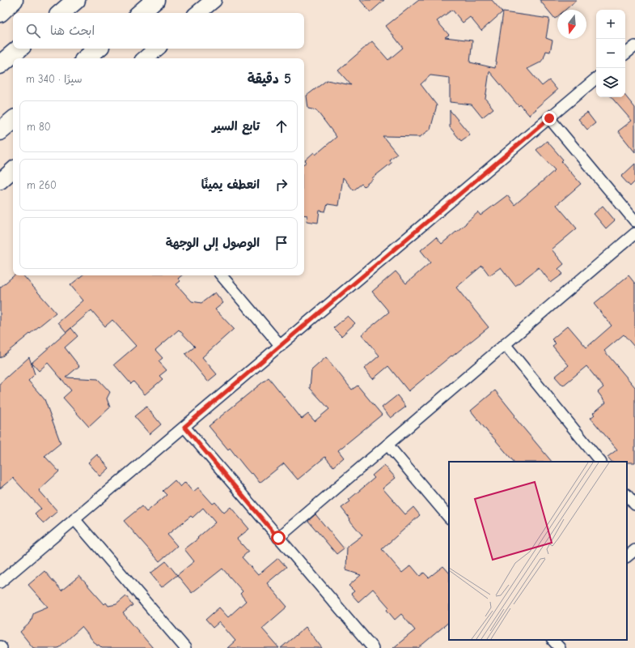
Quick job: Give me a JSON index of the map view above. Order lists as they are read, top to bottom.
{
  "north": "bottom",
  "page": {
    "map_buttons": ["+", "−"],
    "search": "ابحث هنا",
    "heading": ["5 دقيقة", "سيرًا · 340 m"],
    "list": [
      ["تابع السير", "80 m"],
      ["انعطف يمينًا", "260 m"],
      "الوصول إلى الوجهة"
    ]
  }
}
